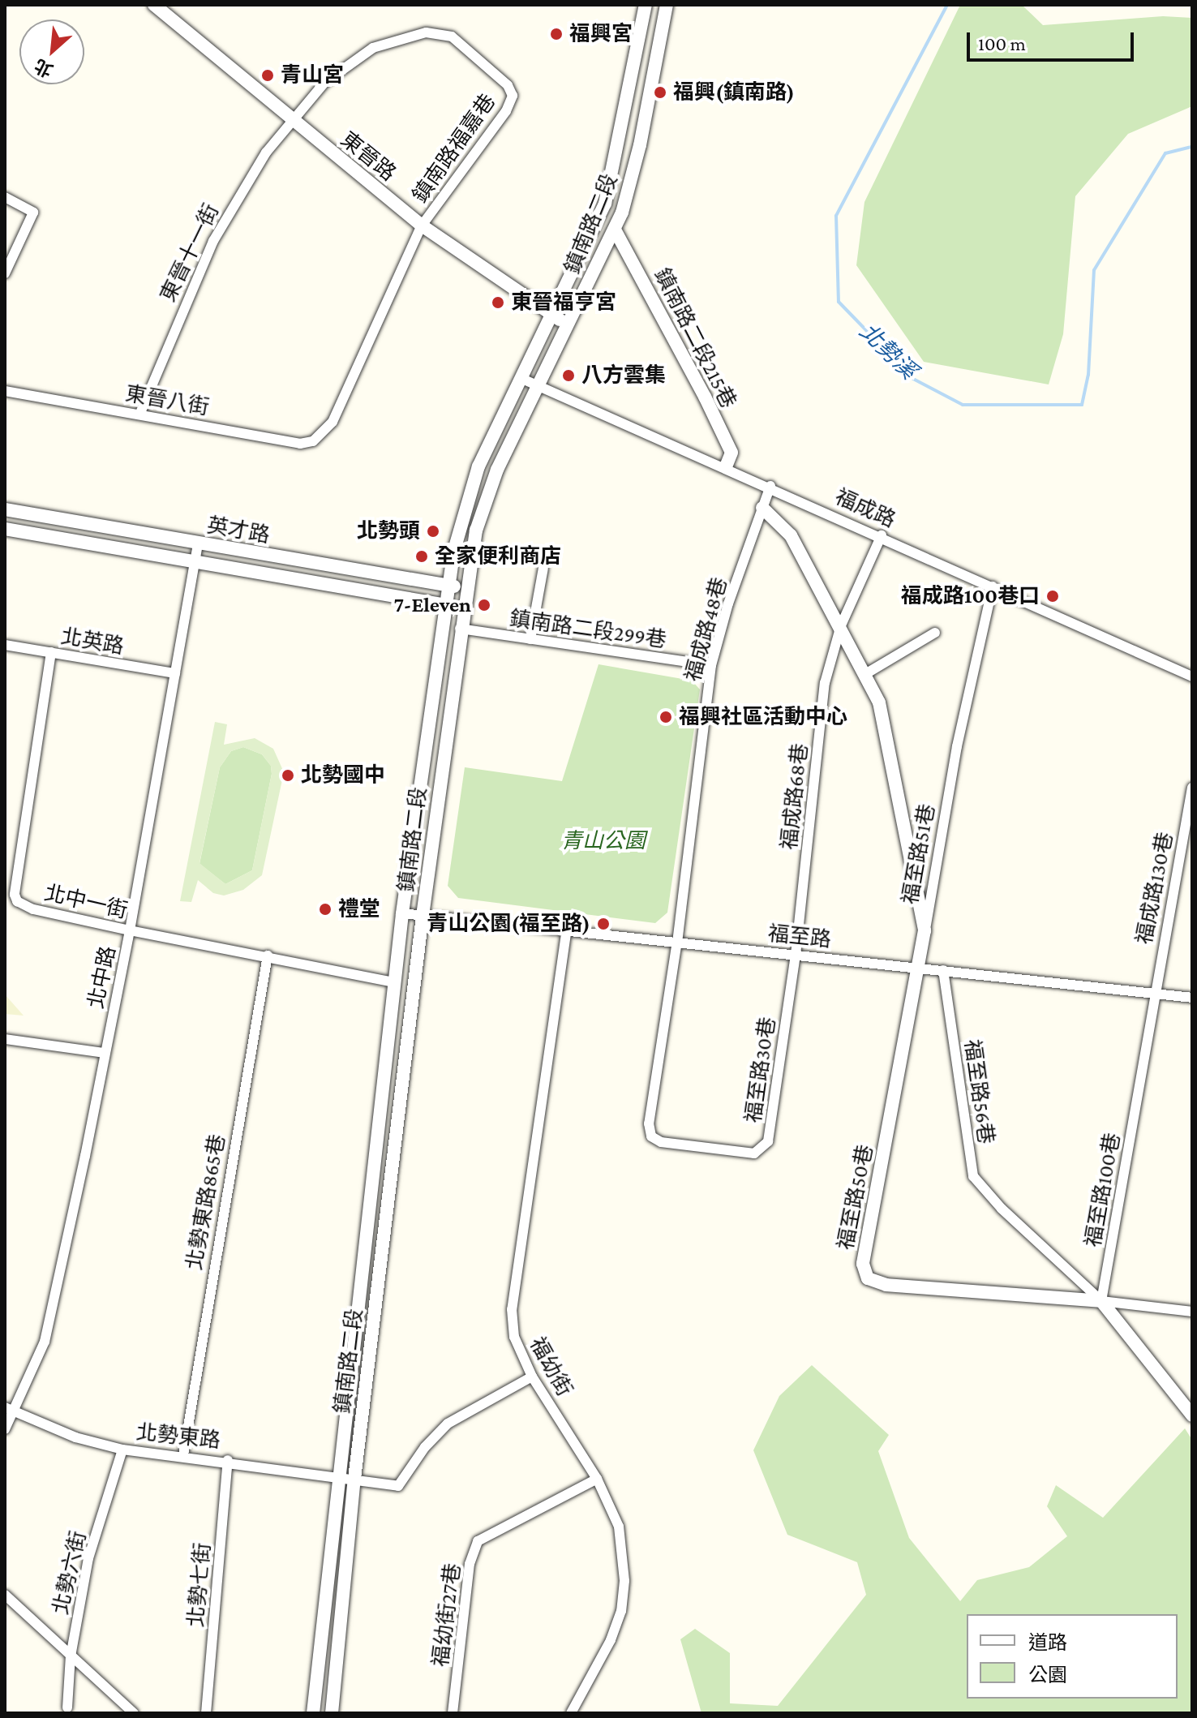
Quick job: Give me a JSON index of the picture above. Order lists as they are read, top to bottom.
{
  "streets": {
    "street": [
      "鎮南路福嘉巷",
      "東晉路",
      "鎮南路二段",
      "東晉十一街",
      "鎮南路二段215巷",
      "東晉八街",
      "福成路",
      "英才路",
      "鎮南路二段299巷",
      "福成路48巷",
      "北英路",
      "福成路68巷",
      "福至路51巷",
      "福成路130巷",
      "北中一街",
      "福至路",
      "北中路",
      "福至路30巷",
      "福至路56巷",
      "福至路100巷",
      "福至路50巷",
      "北勢東路865巷",
      "福幼街",
      "北勢東路",
      "北勢六街",
      "北勢七街",
      "福幼街27巷"
    ]
  },
  "crossings": [
    ["鎮南路福嘉巷", "東晉路"],
    ["鎮南路福嘉巷", "東晉十一街"],
    ["鎮南路福嘉巷", "東晉八街"],
    ["東晉路", "鎮南路二段"],
    ["東晉路", "東晉十一街"],
    ["東晉路", "東晉八街"],
    ["鎮南路二段", "鎮南路二段215巷"],
    ["鎮南路二段", "福成路"],
    ["鎮南路二段", "英才路"],
    ["鎮南路二段", "鎮南路二段299巷"],
    ["鎮南路二段", "北中一街"],
    ["鎮南路二段", "福至路"],
    ["鎮南路二段", "北勢東路"],
    ["東晉十一街", "東晉八街"],
    ["鎮南路二段215巷", "福成路"],
    ["福成路", "福成路48巷"],
    ["福成路", "福成路68巷"],
    ["福成路", "福至路51巷"],
    ["英才路", "北中路"],
    ["鎮南路二段299巷", "福成路48巷"],
    ["福成路48巷", "福至路51巷"],
    ["福成路48巷", "福至路"],
    ["福成路48巷", "福至路30巷"],
    ["北英路", "北中一街"],
    ["北英路", "北中路"],
    ["福成路68巷", "福至路51巷"],
    ["福成路68巷", "福至路"],
    ["福成路68巷", "福至路30巷"],
    ["福至路51巷", "福至路50巷"],
    ["福成路130巷", "福至路"],
    ["福成路130巷", "福至路100巷"],
    ["北中一街", "北中路"],
    ["北中一街", "北勢東路865巷"],
    ["福至路", "福至路30巷"],
    ["福至路", "福至路56巷"],
    ["福至路", "福至路100巷"],
    ["福至路", "福至路50巷"],
    ["福至路", "福幼街"],
    ["北中路", "北勢東路"],
    ["福至路56巷", "福至路100巷"],
    ["福至路56巷", "福至路50巷"],
    ["福至路100巷", "福至路50巷"],
    ["北勢東路865巷", "北勢東路"],
    ["福幼街", "北勢東路"],
    ["福幼街", "福幼街27巷"],
    ["北勢東路", "北勢六街"],
    ["北勢東路", "北勢七街"]
  ],
  "water": ["北勢溪"],
  "parks": ["青山公園"],
  "places": [
    "福興宮",
    "青山宮",
    "福興(鎮南路)",
    "東晉福亨宮",
    "八方雲集",
    "北勢頭",
    "全家便利商店",
    "福成路100巷口",
    "7-Eleven",
    "福興社區活動中心",
    "北勢國中",
    "禮堂",
    "青山公園(福至路)"
  ],
  "legend": ["道路", "公園"],
  "scale_bar": "100 m",
  "north": "bottom left"
}
